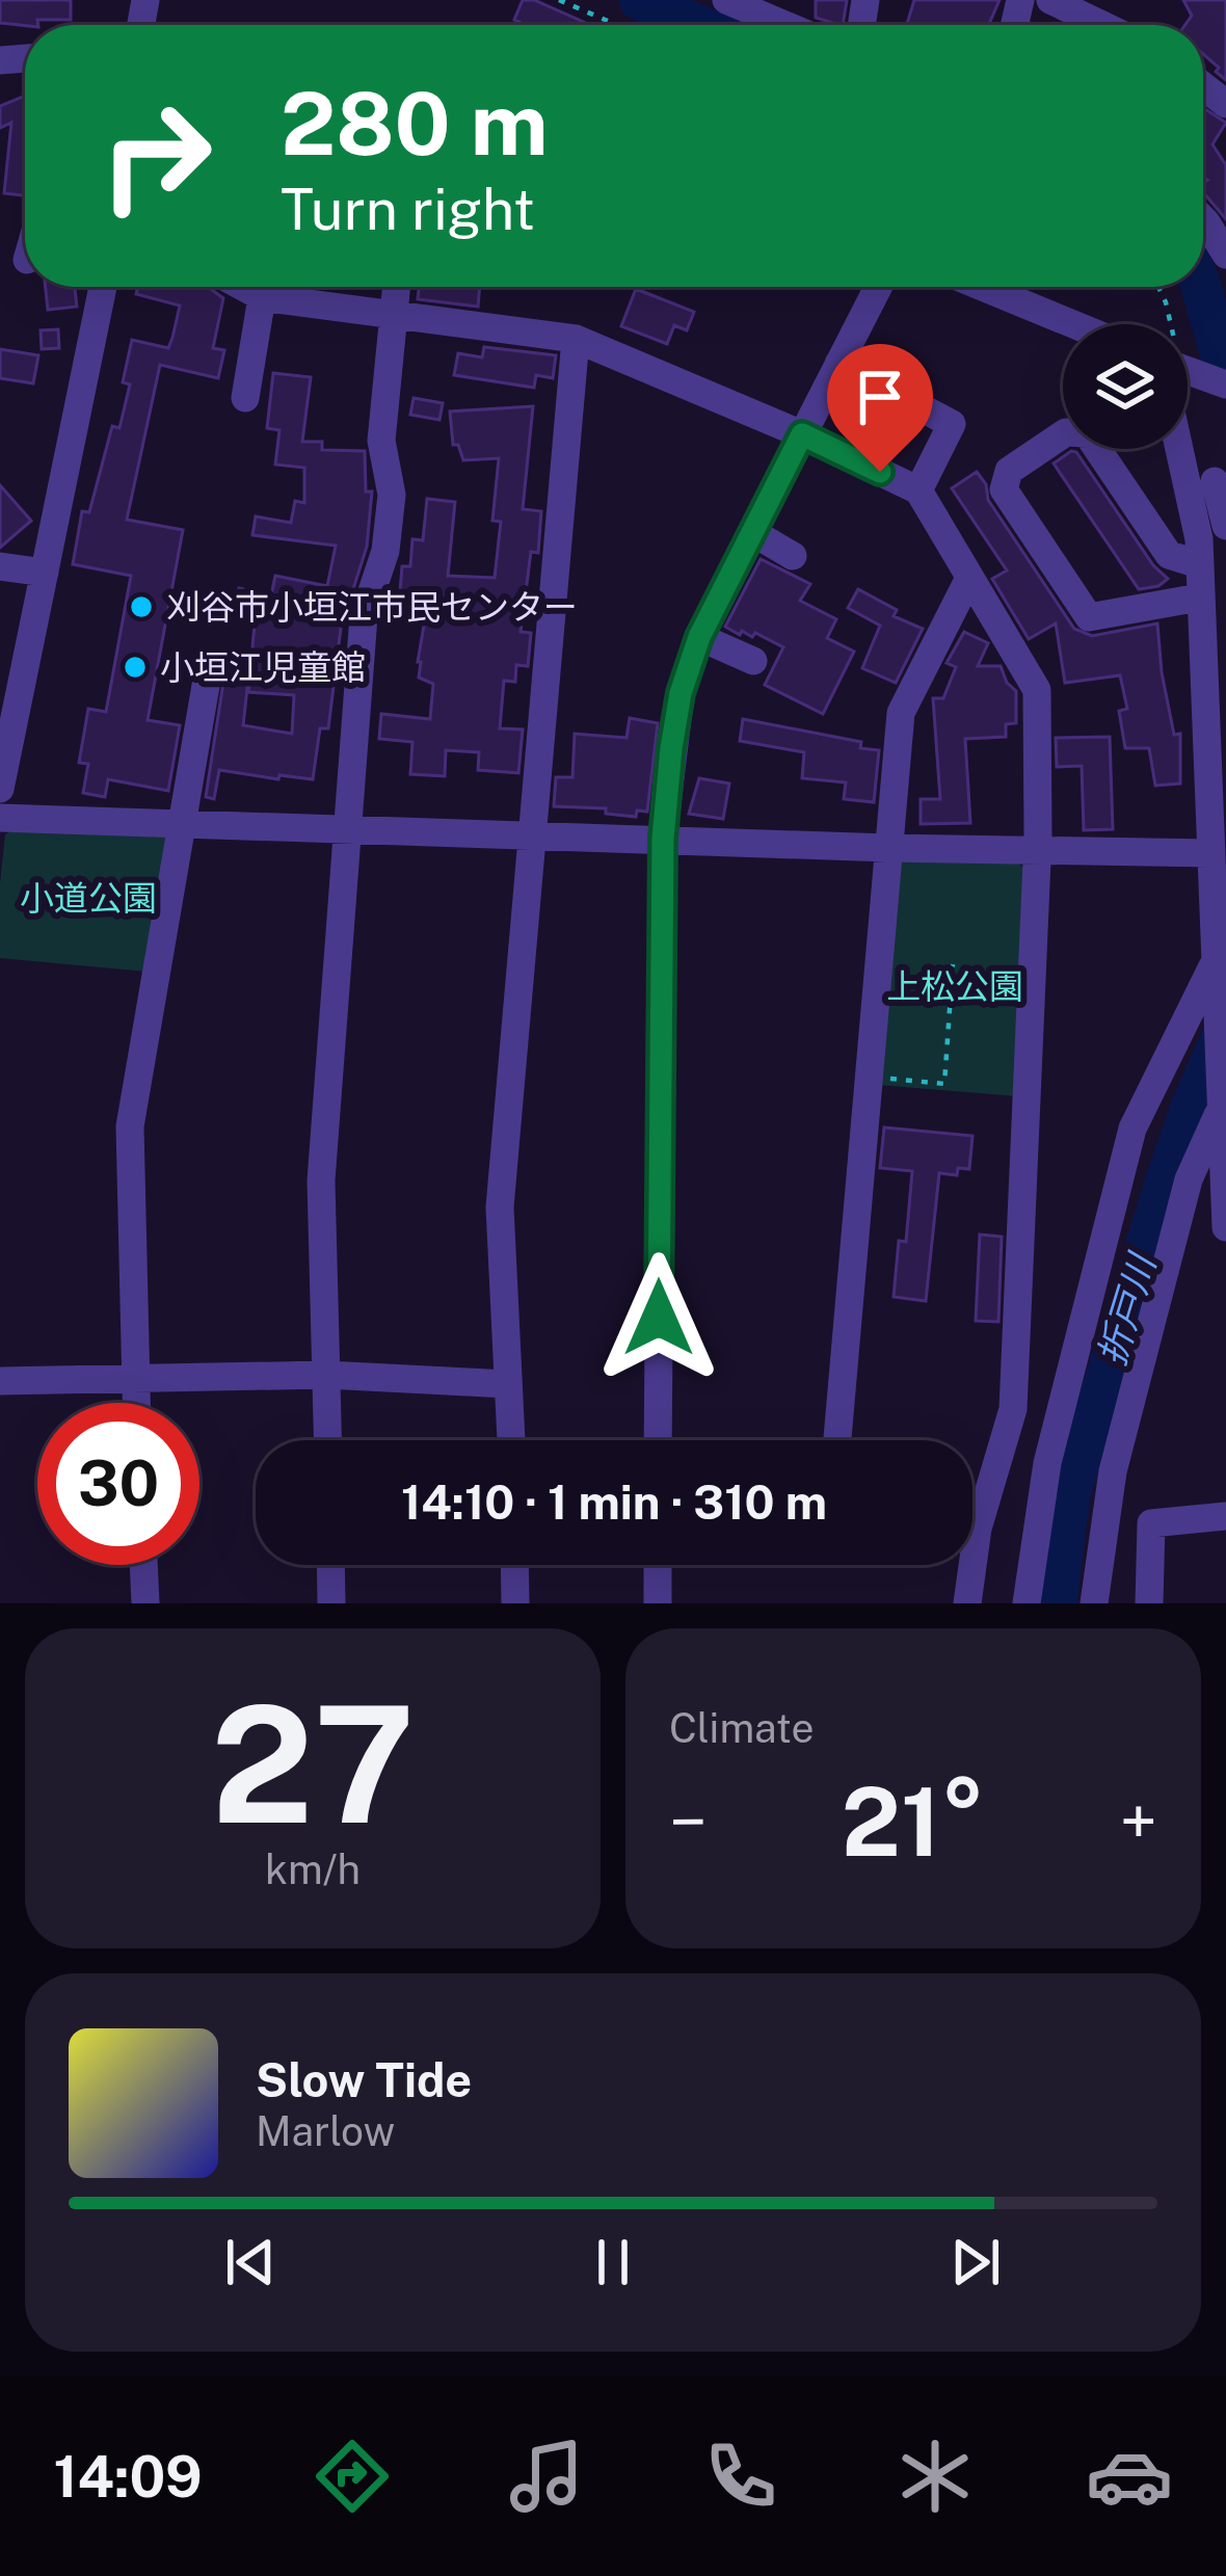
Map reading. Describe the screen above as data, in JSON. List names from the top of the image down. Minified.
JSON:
{"water":["折戸川"],"parks":["小道公園","上松公園"],"places":["刈谷市小垣江市民センター","小垣江児童館"],"page":{"turn":["280 m","Turn right"],"limit":"30","trip":"14:10 · 1 min · 310 m","tile":[["27","km/h"],"Climate"],"heat":["−","21°","+"],"song":["Slow Tide","Marlow"],"tabs":"14:09"}}
